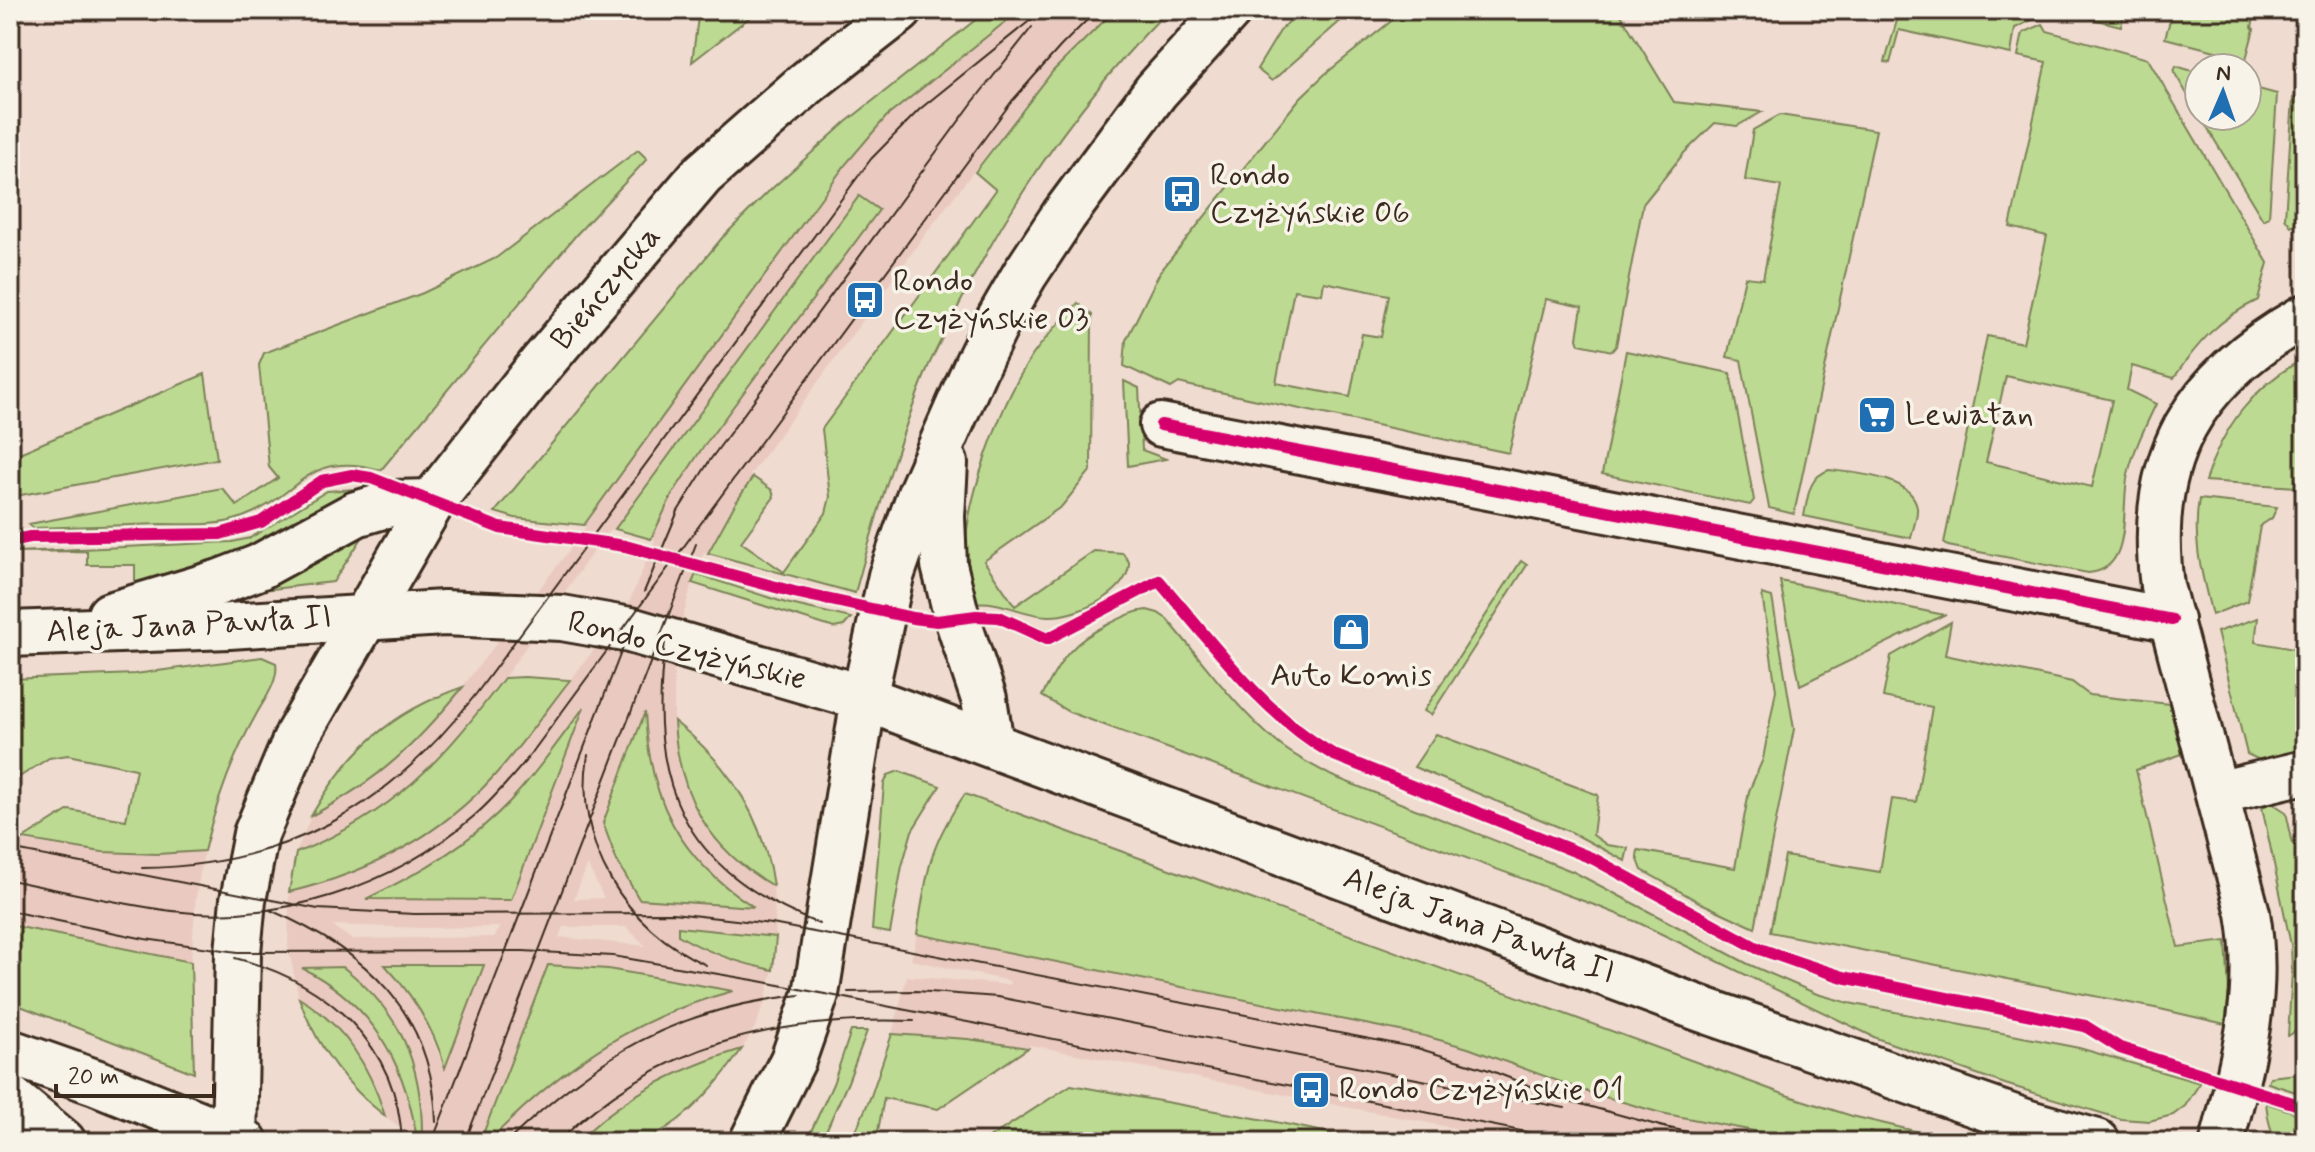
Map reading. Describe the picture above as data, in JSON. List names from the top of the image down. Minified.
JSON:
{"streets":{"main road":["Bieńczycka","Aleja Jana Pawła II","Rondo Czyżyńskie"]},"crossings":[["Bieńczycka","Aleja Jana Pawła II"],["Bieńczycka","Rondo Czyżyńskie"],["Aleja Jana Pawła II","Rondo Czyżyńskie"]],"places":{"bus stop":["Rondo Czyżyńskie 06","Rondo Czyżyńskie 03","Rondo Czyżyńskie 01"],"supermarket":["Lewiatan"],"shop":["Auto Komis"]},"scale_bar":"20 m","north":"top"}
